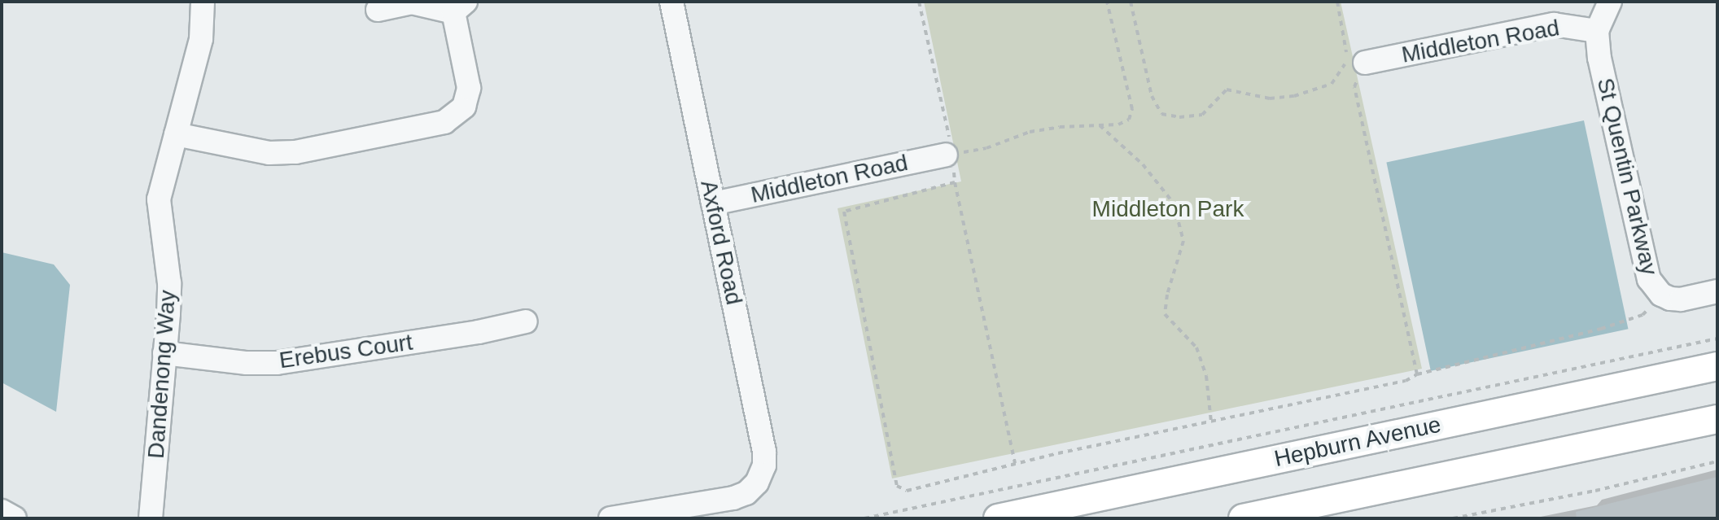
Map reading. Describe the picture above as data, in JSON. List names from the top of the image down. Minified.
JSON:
{"streets":{"main road":["Hepburn Avenue"],"street":["Middleton Road","St Quentin Parkway","Axford Road","Erebus Court","Dandenong Way"]},"crossings":[["Middleton Road","St Quentin Parkway"],["Middleton Road","Axford Road"],["Erebus Court","Dandenong Way"]],"parks":["Middleton Park"]}
